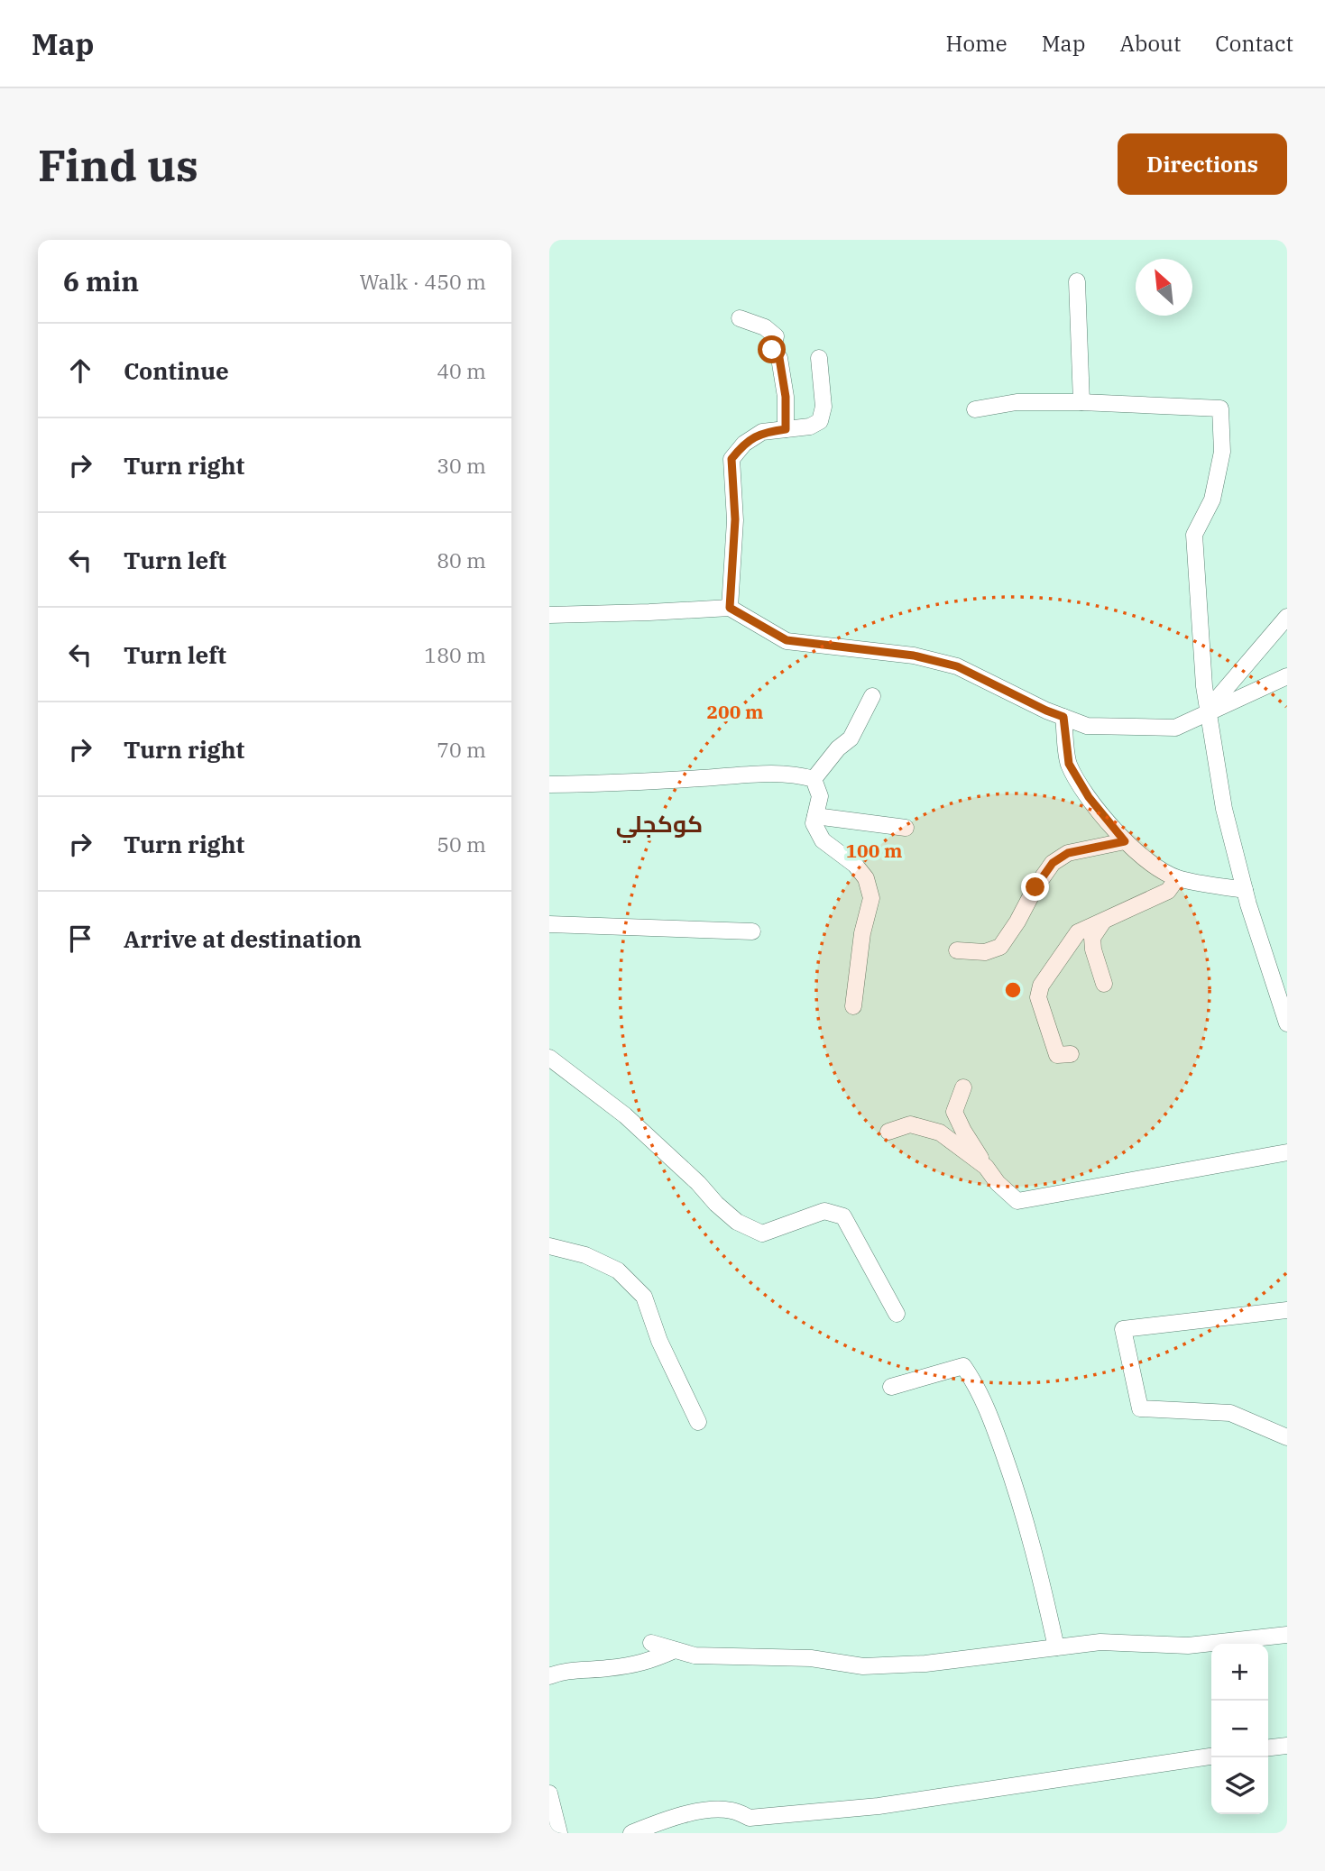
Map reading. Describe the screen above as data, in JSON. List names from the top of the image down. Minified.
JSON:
{"districts":["كوكجلي"],"north":"top left","page":{"header":"Map","nav":["Home","Map","About","Contact"],"buttons":"Directions","title":"Find us","heading":["6 min","Walk · 450 m"],"list":[["Continue","40 m"],["Turn right","30 m"],["Turn left","80 m"],["Turn left","180 m"],["Turn right","70 m"],["Turn right","50 m"],"Arrive at destination"],"map_buttons":["+","−"]},"rings":["200 m","100 m"]}
